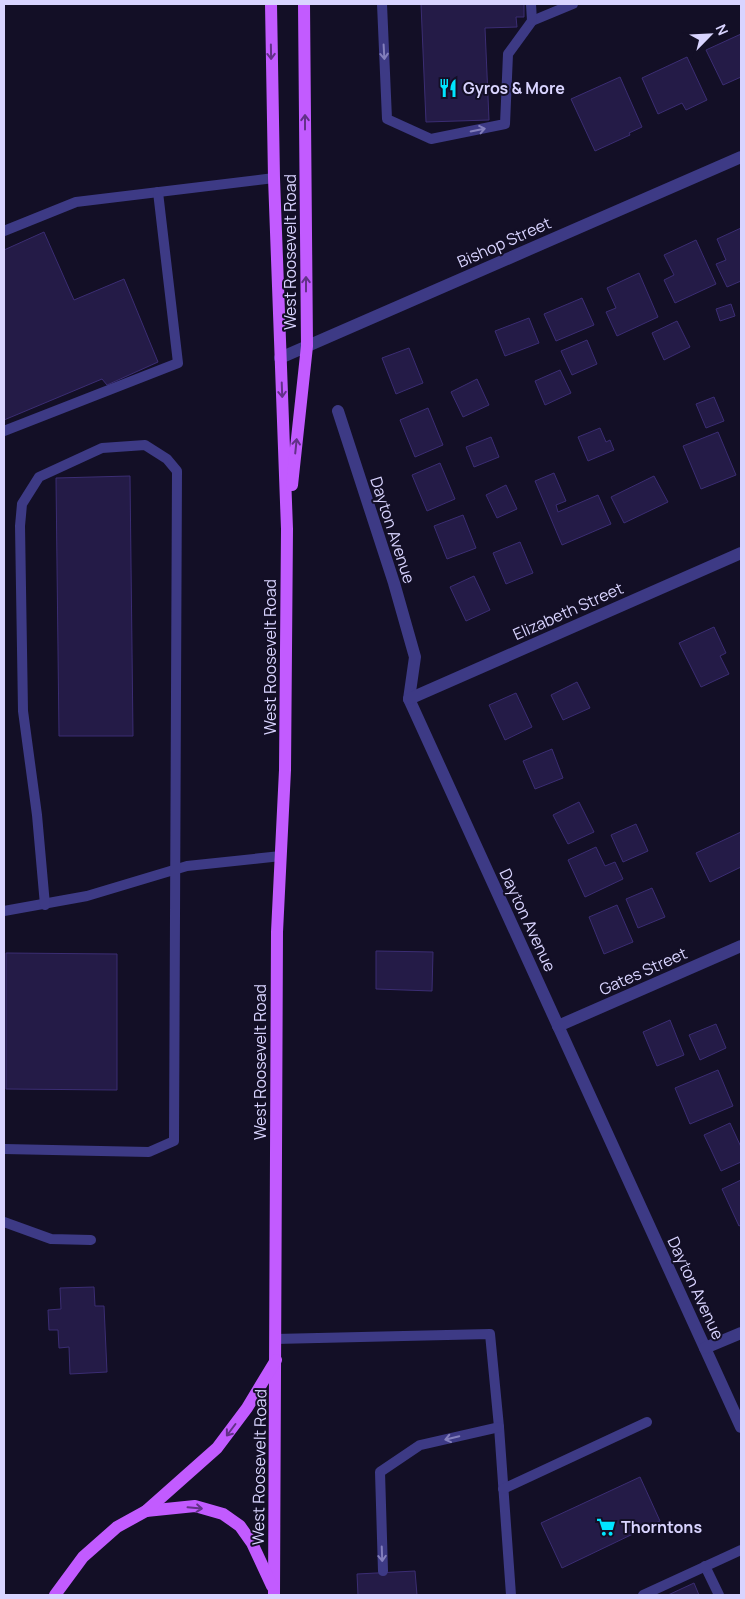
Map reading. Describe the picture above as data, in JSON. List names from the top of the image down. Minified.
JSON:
{"streets":{"main road":["West Roosevelt Road"],"street":["Bishop Street","Dayton Avenue","Elizabeth Street","Gates Street"]},"crossings":[["Bishop Street","West Roosevelt Road"],["Dayton Avenue","Elizabeth Street"],["Dayton Avenue","Gates Street"]],"places":{"restaurant":["Gyros & More"],"supermarket":["Thorntons"]},"north":"top right"}
